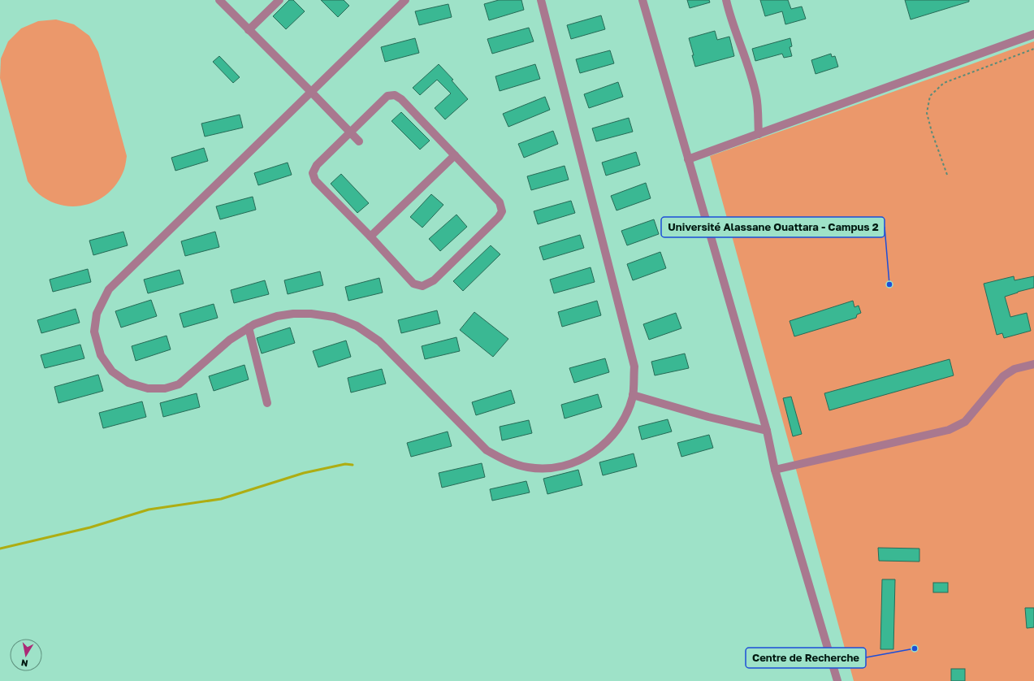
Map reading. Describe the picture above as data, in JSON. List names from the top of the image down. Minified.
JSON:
{"places":["Université Alassane Ouattara - Campus 2","Centre de Recherche"],"north":"bottom"}
